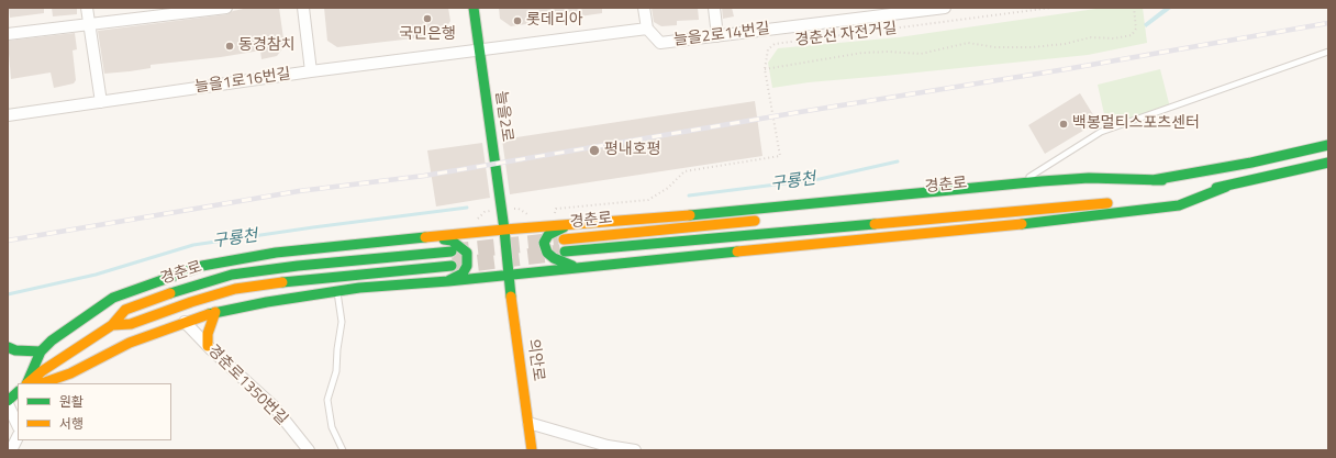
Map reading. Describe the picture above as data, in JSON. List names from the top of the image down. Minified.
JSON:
{"streets":{"street":["늘을2로14번길","늘을1로16번길","늘을2로","경춘로","의안로","경춘로1350번길"],"path":["경춘선 자전거길"]},"crossings":[["늘을1로16번길","늘을2로"],["늘을2로","의안로"]],"water":["구룡천"],"places":["국민은행","롯데리아","동경참치","백봉멀티스포츠센터","평내호평"],"legend":["원활","서행"]}
